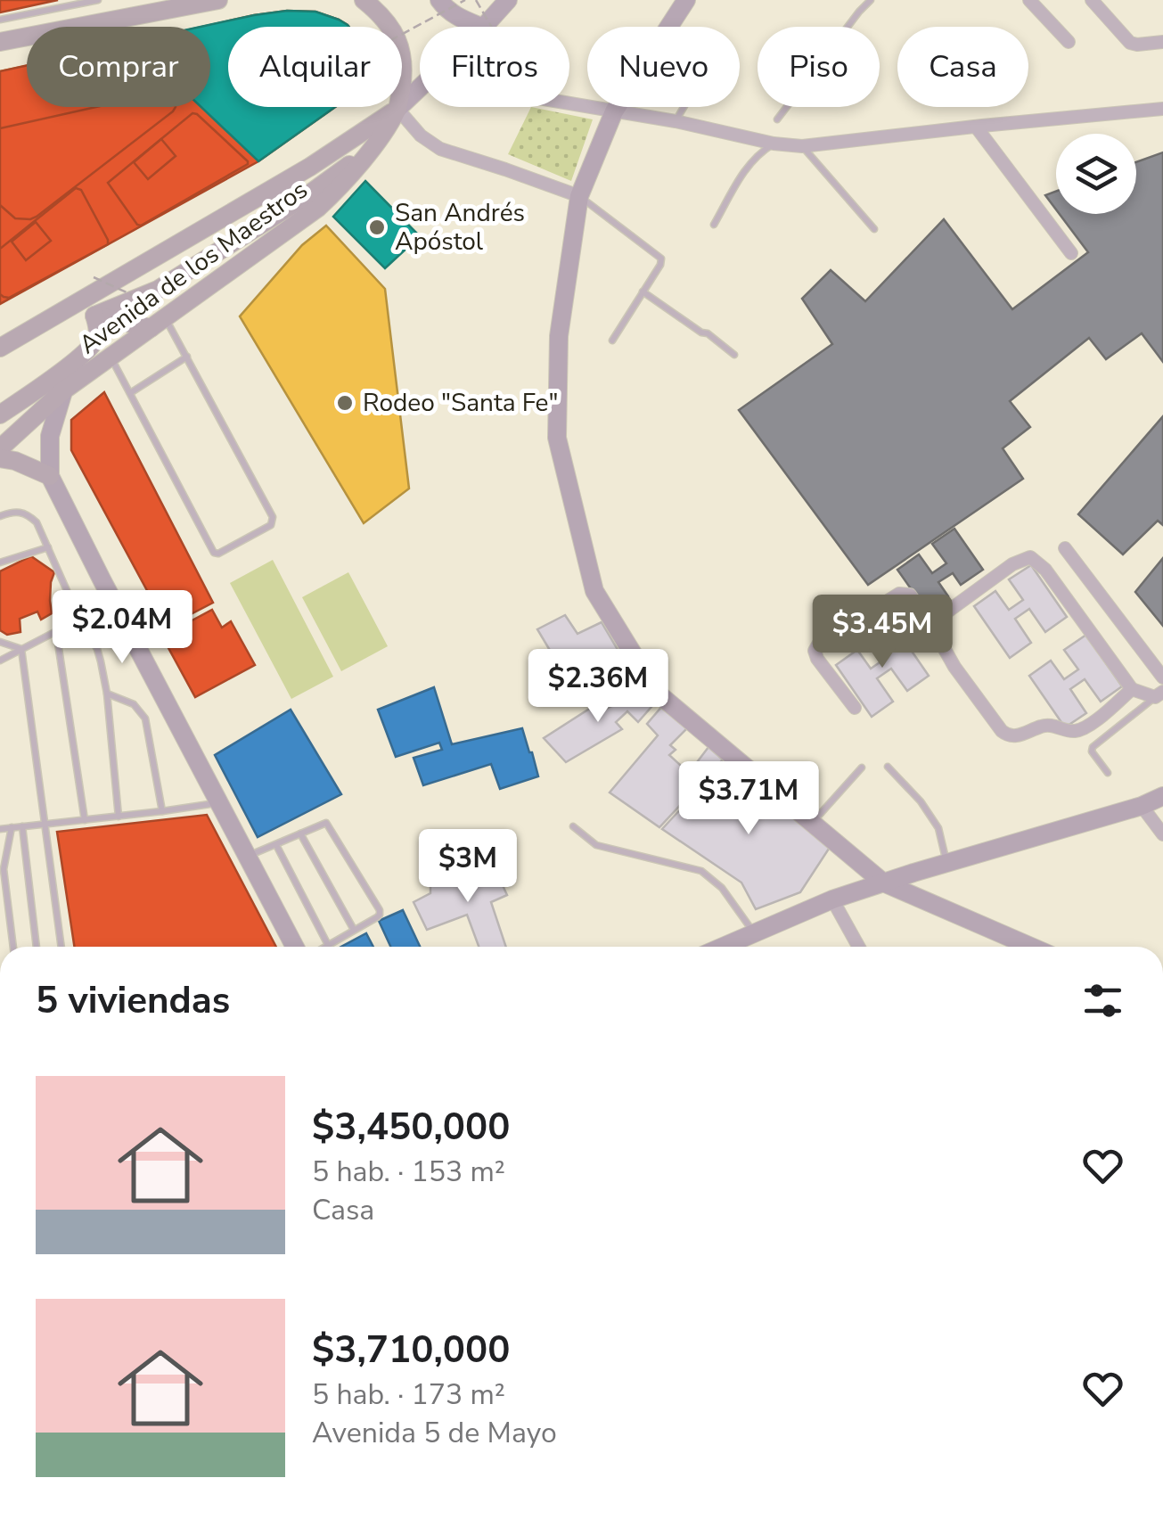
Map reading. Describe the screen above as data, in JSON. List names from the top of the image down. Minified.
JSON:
{"streets":{"main road":["Avenida de los Maestros"]},"places":["San Andrés Apóstol","Rodeo \"Santa Fe\""],"page":{"chip":["Comprar","Alquilar","Filtros","Nuevo","Piso","Casa"],"price":["$2.04M","$3.45M","$2.36M","$3.71M","$3M"],"heading":"5 viviendas","list":[{"name":"$3,450,000","note":"5 hab. · 153 m² · Casa"},{"name":"$3,710,000","note":"5 hab. · 173 m² · Avenida 5 de Mayo"}]}}
